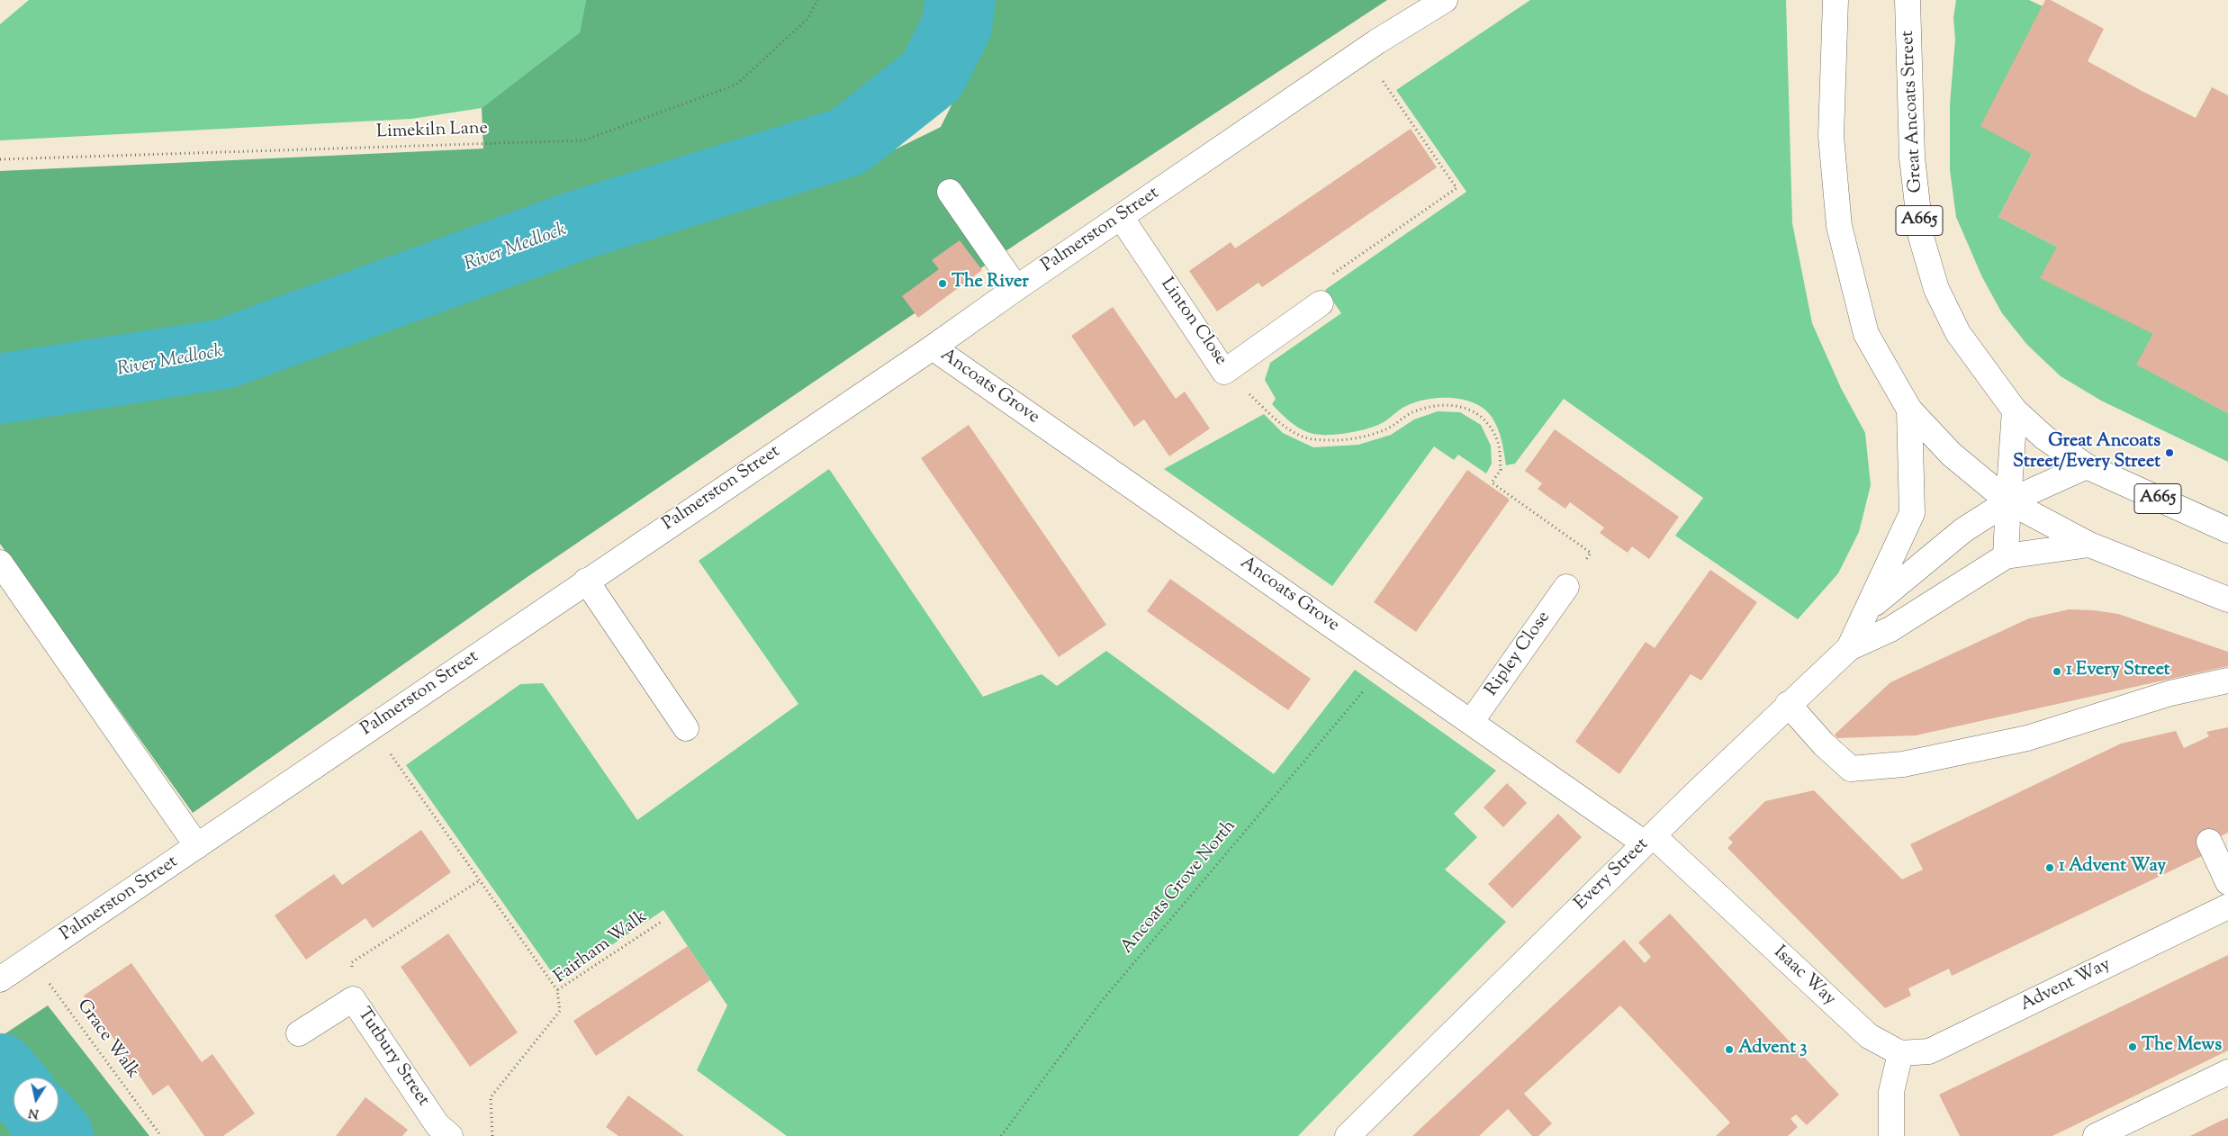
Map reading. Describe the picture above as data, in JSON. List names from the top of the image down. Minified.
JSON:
{"streets":{"main road":["Great Ancoats Street","A665","Palmerston Street","Linton Close","Ancoats Grove","Ripley Close","Every Street","Isaac Way","Advent Way","Tutbury Street"],"path":["Limekiln Lane","Ancoats Grove North","Fairham Walk","Grace Walk"]},"crossings":[["Palmerston Street","Linton Close"],["Palmerston Street","Ancoats Grove"],["Palmerston Street","Grace Walk"],["Ancoats Grove","Ripley Close"],["Ancoats Grove","Every Street"],["Ancoats Grove","Ancoats Grove North"],["Ancoats Grove","Isaac Way"],["Every Street","Isaac Way"],["Isaac Way","Advent Way"]],"water":["River Medlock"],"places":["The River","Great Ancoats Street/Every Street","1 Every Street","1 Advent Way","The Mews","Advent 3"],"north":"bottom"}
